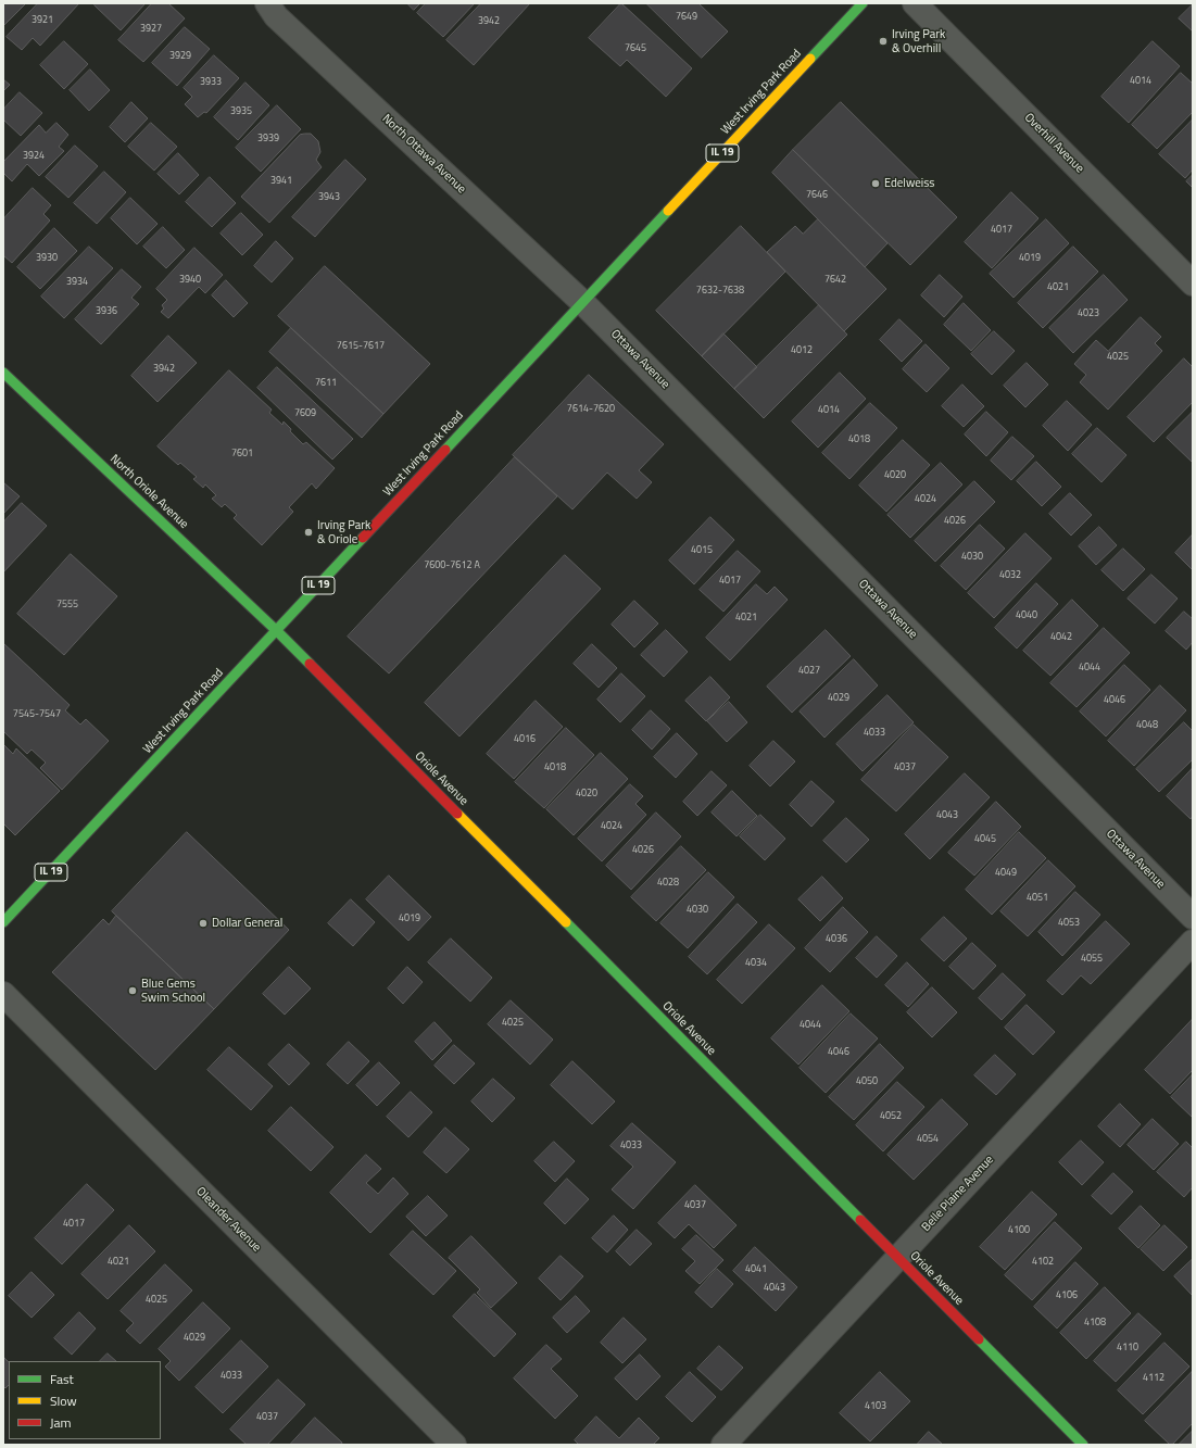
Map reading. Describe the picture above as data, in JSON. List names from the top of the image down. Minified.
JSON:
{"streets":{"street":["West Irving Park Road","Overhill Avenue","IL 19","North Ottawa Avenue","Ottawa Avenue","North Oriole Avenue","Oriole Avenue","Belle Plaine Avenue","Oleander Avenue"]},"crossings":[["West Irving Park Road","North Ottawa Avenue"],["West Irving Park Road","Ottawa Avenue"],["West Irving Park Road","North Oriole Avenue"],["West Irving Park Road","Oriole Avenue"],["North Ottawa Avenue","Ottawa Avenue"],["North Oriole Avenue","Oriole Avenue"],["Oriole Avenue","Belle Plaine Avenue"]],"places":["Irving Park & Overhill","Edelweiss","Irving Park & Oriole","Dollar General","Blue Gems Swim School"],"house_numbers":["7649","3921","3942","3927","7645","3929","4014","3933","3935","3939","3924","3941","7646","3943","4017","3930","4019","3940","7642","3934","4021","7632-7638","3936","4023","7615-7617","4012","4025","3942","7611","7614-7620","4014","7609","4018","7601","4020","4024","4026","4015","4030","7600-7612 A","4032","4017","7555","4040","4021","4042","4044","4027","4029","4046","7545-7547","4048","4033","4016","4018","4037","4020","4043","4024","4045","4026","4049","4028","4051","4030","4019","4053","4036","4055","4034","4025","4044","4046","4050","4052","4054","4033","4037","4017","4100","4021","4102","4041","4043","4106","4025","4108","4029","4110","4033","4112","4103","4037"],"legend":["Fast","Slow","Jam"]}
